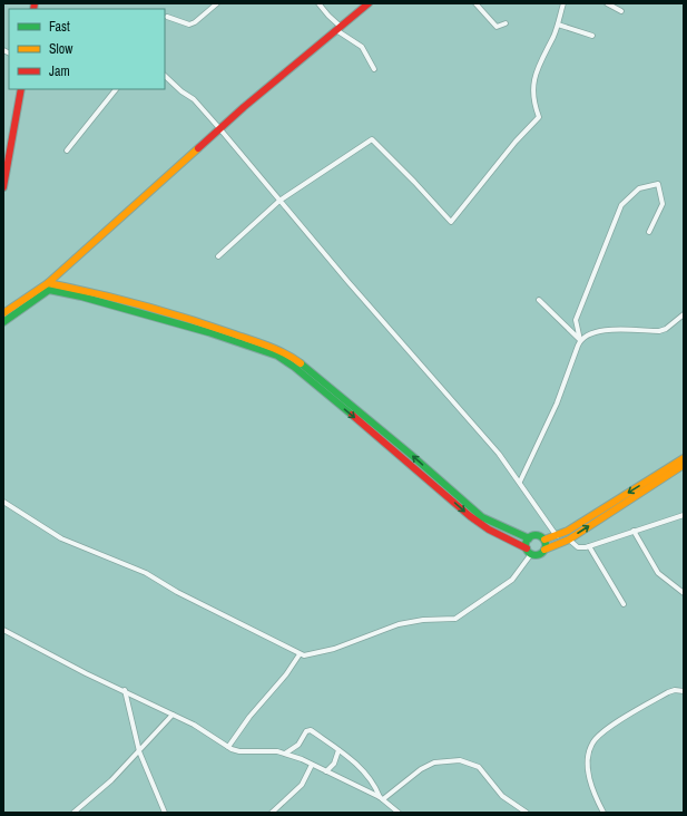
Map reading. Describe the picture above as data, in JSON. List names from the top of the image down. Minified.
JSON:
{"legend":["Fast","Slow","Jam"]}
